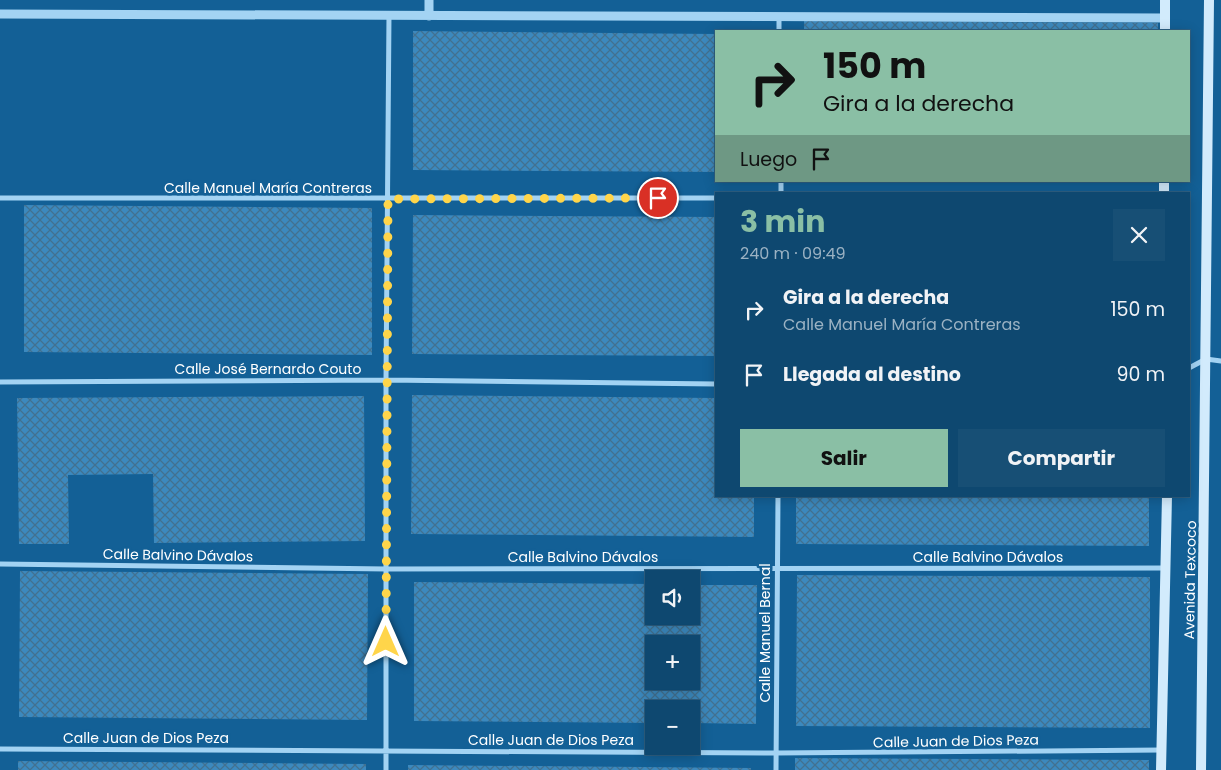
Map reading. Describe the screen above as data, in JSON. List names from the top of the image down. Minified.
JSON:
{"streets":{"main road":["Avenida Texcoco"],"street":["Calle Manuel María Contreras","Calle José Bernardo Couto","Calle Balvino Dávalos","Calle Manuel Bernal","Calle Juan de Dios Peza"]},"crossings":[["Calle Balvino Dávalos","Avenida Texcoco"],["Calle Balvino Dávalos","Calle Manuel Bernal"],["Avenida Texcoco","Calle Juan de Dios Peza"],["Calle Manuel Bernal","Calle Juan de Dios Peza"]],"page":{"turn":["150 m","Gira a la derecha"],"then":"Luego","heading":["3 min","240 m · 09:49"],"list":[{"name":"Gira a la derecha","note":"Calle Manuel María Contreras","value":"150 m"},{"name":"Llegada al destino","value":"90 m"}],"buttons":["Salir","Compartir"],"map_buttons":["+","−"]}}
